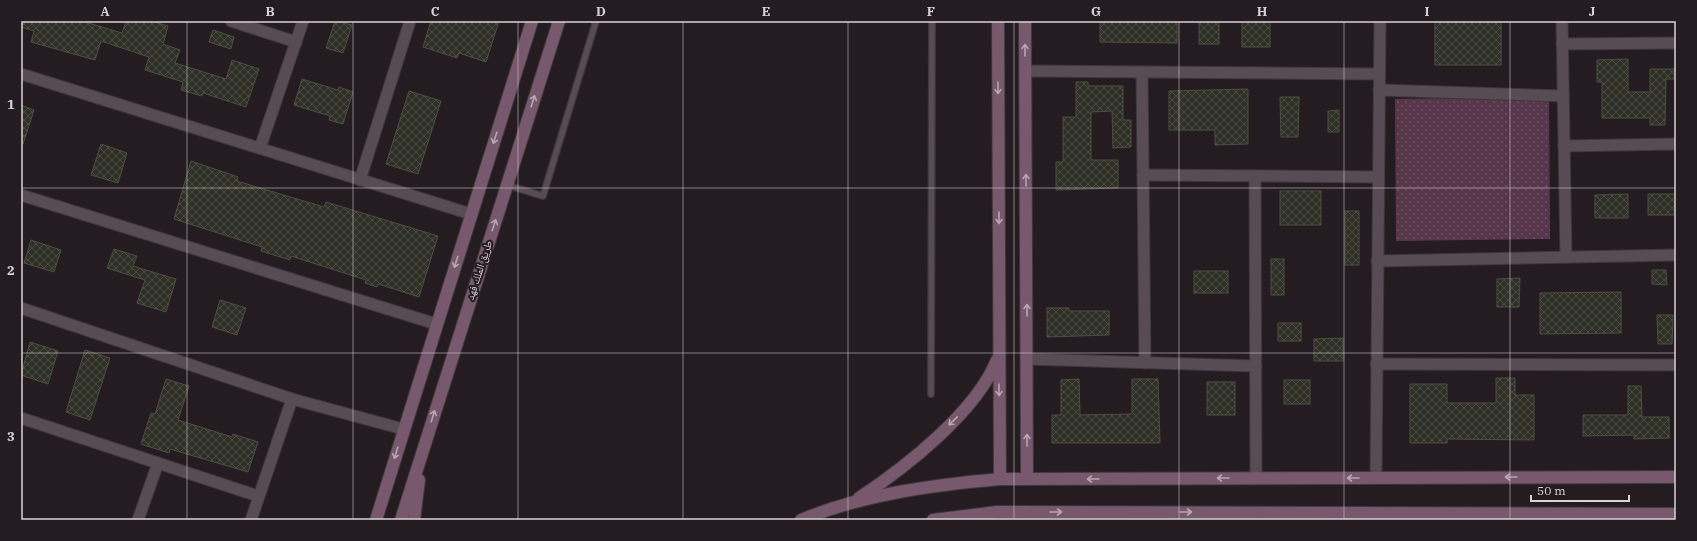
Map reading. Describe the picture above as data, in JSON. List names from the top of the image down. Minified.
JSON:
{"streets":{"street":["طريق الملك فهد"]},"scale_bar":"50 m","grid":{"columns":["A","B","C","D","E","F","G","H","I","J"],"rows":["1","2","3"]}}
